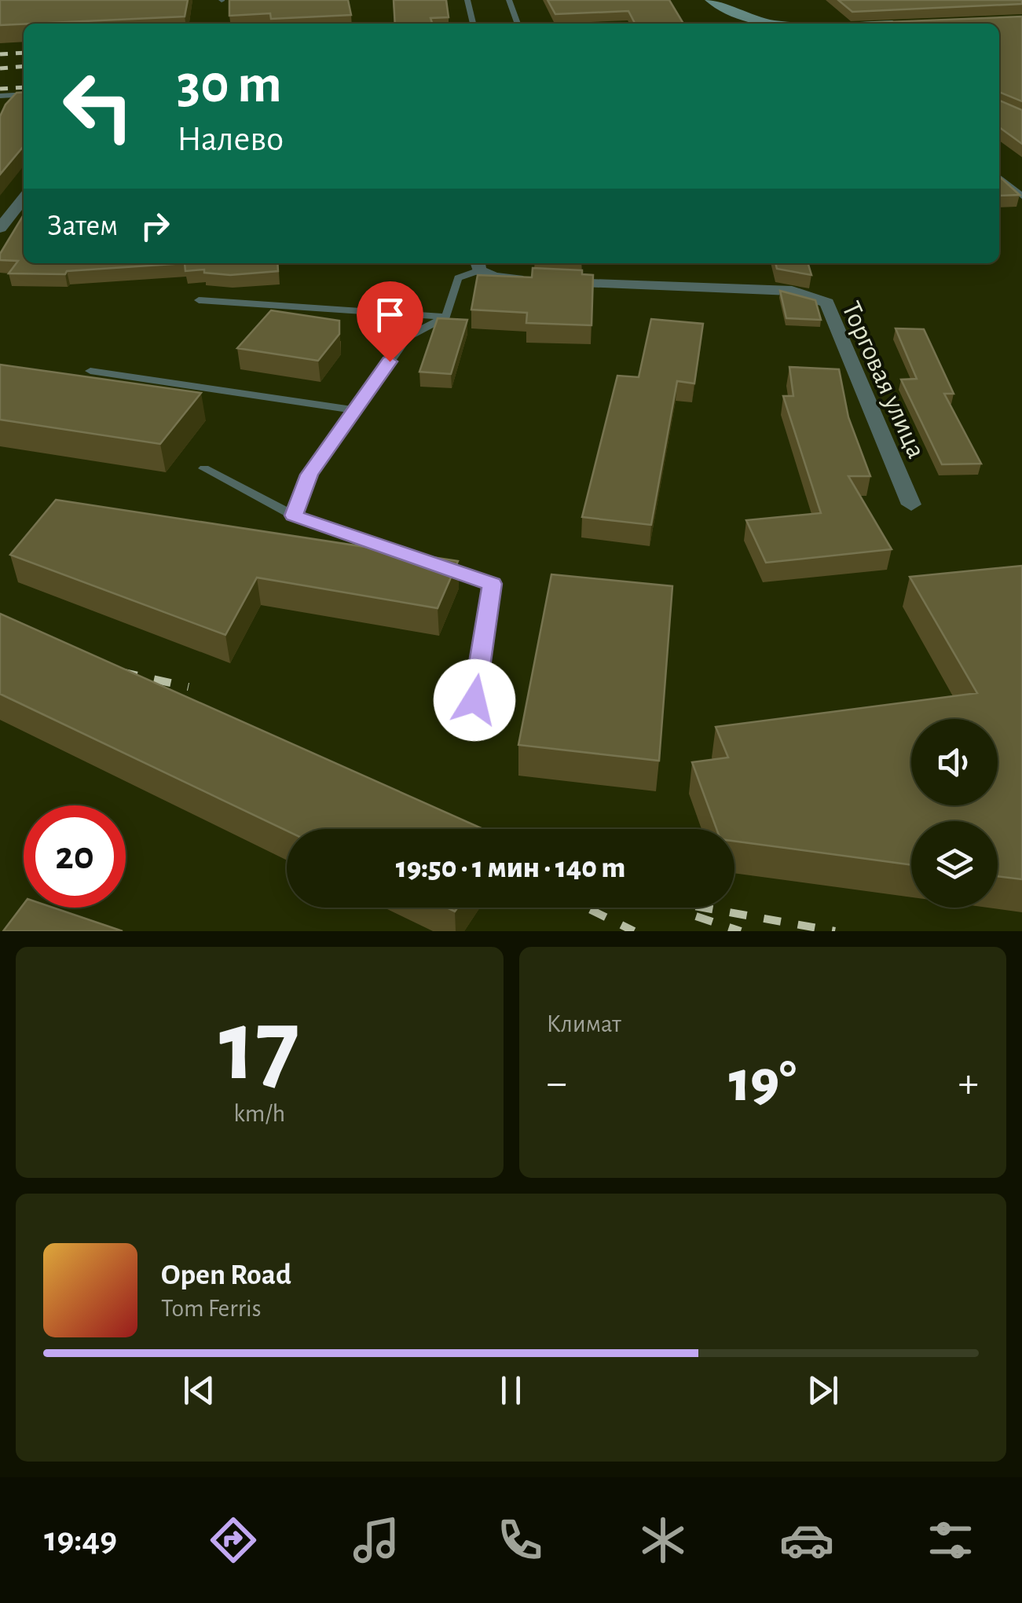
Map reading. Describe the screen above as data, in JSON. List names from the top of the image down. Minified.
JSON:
{"streets":{"street":["Торговая улица"]},"page":{"turn":["30 m","Налево"],"then":"Затем","limit":"20","trip":"19:50 · 1 мин · 140 m","tile":[["17","km/h"],"Климат"],"heat":["−","19°","+"],"song":["Open Road","Tom Ferris"],"tabs":"19:49"}}
